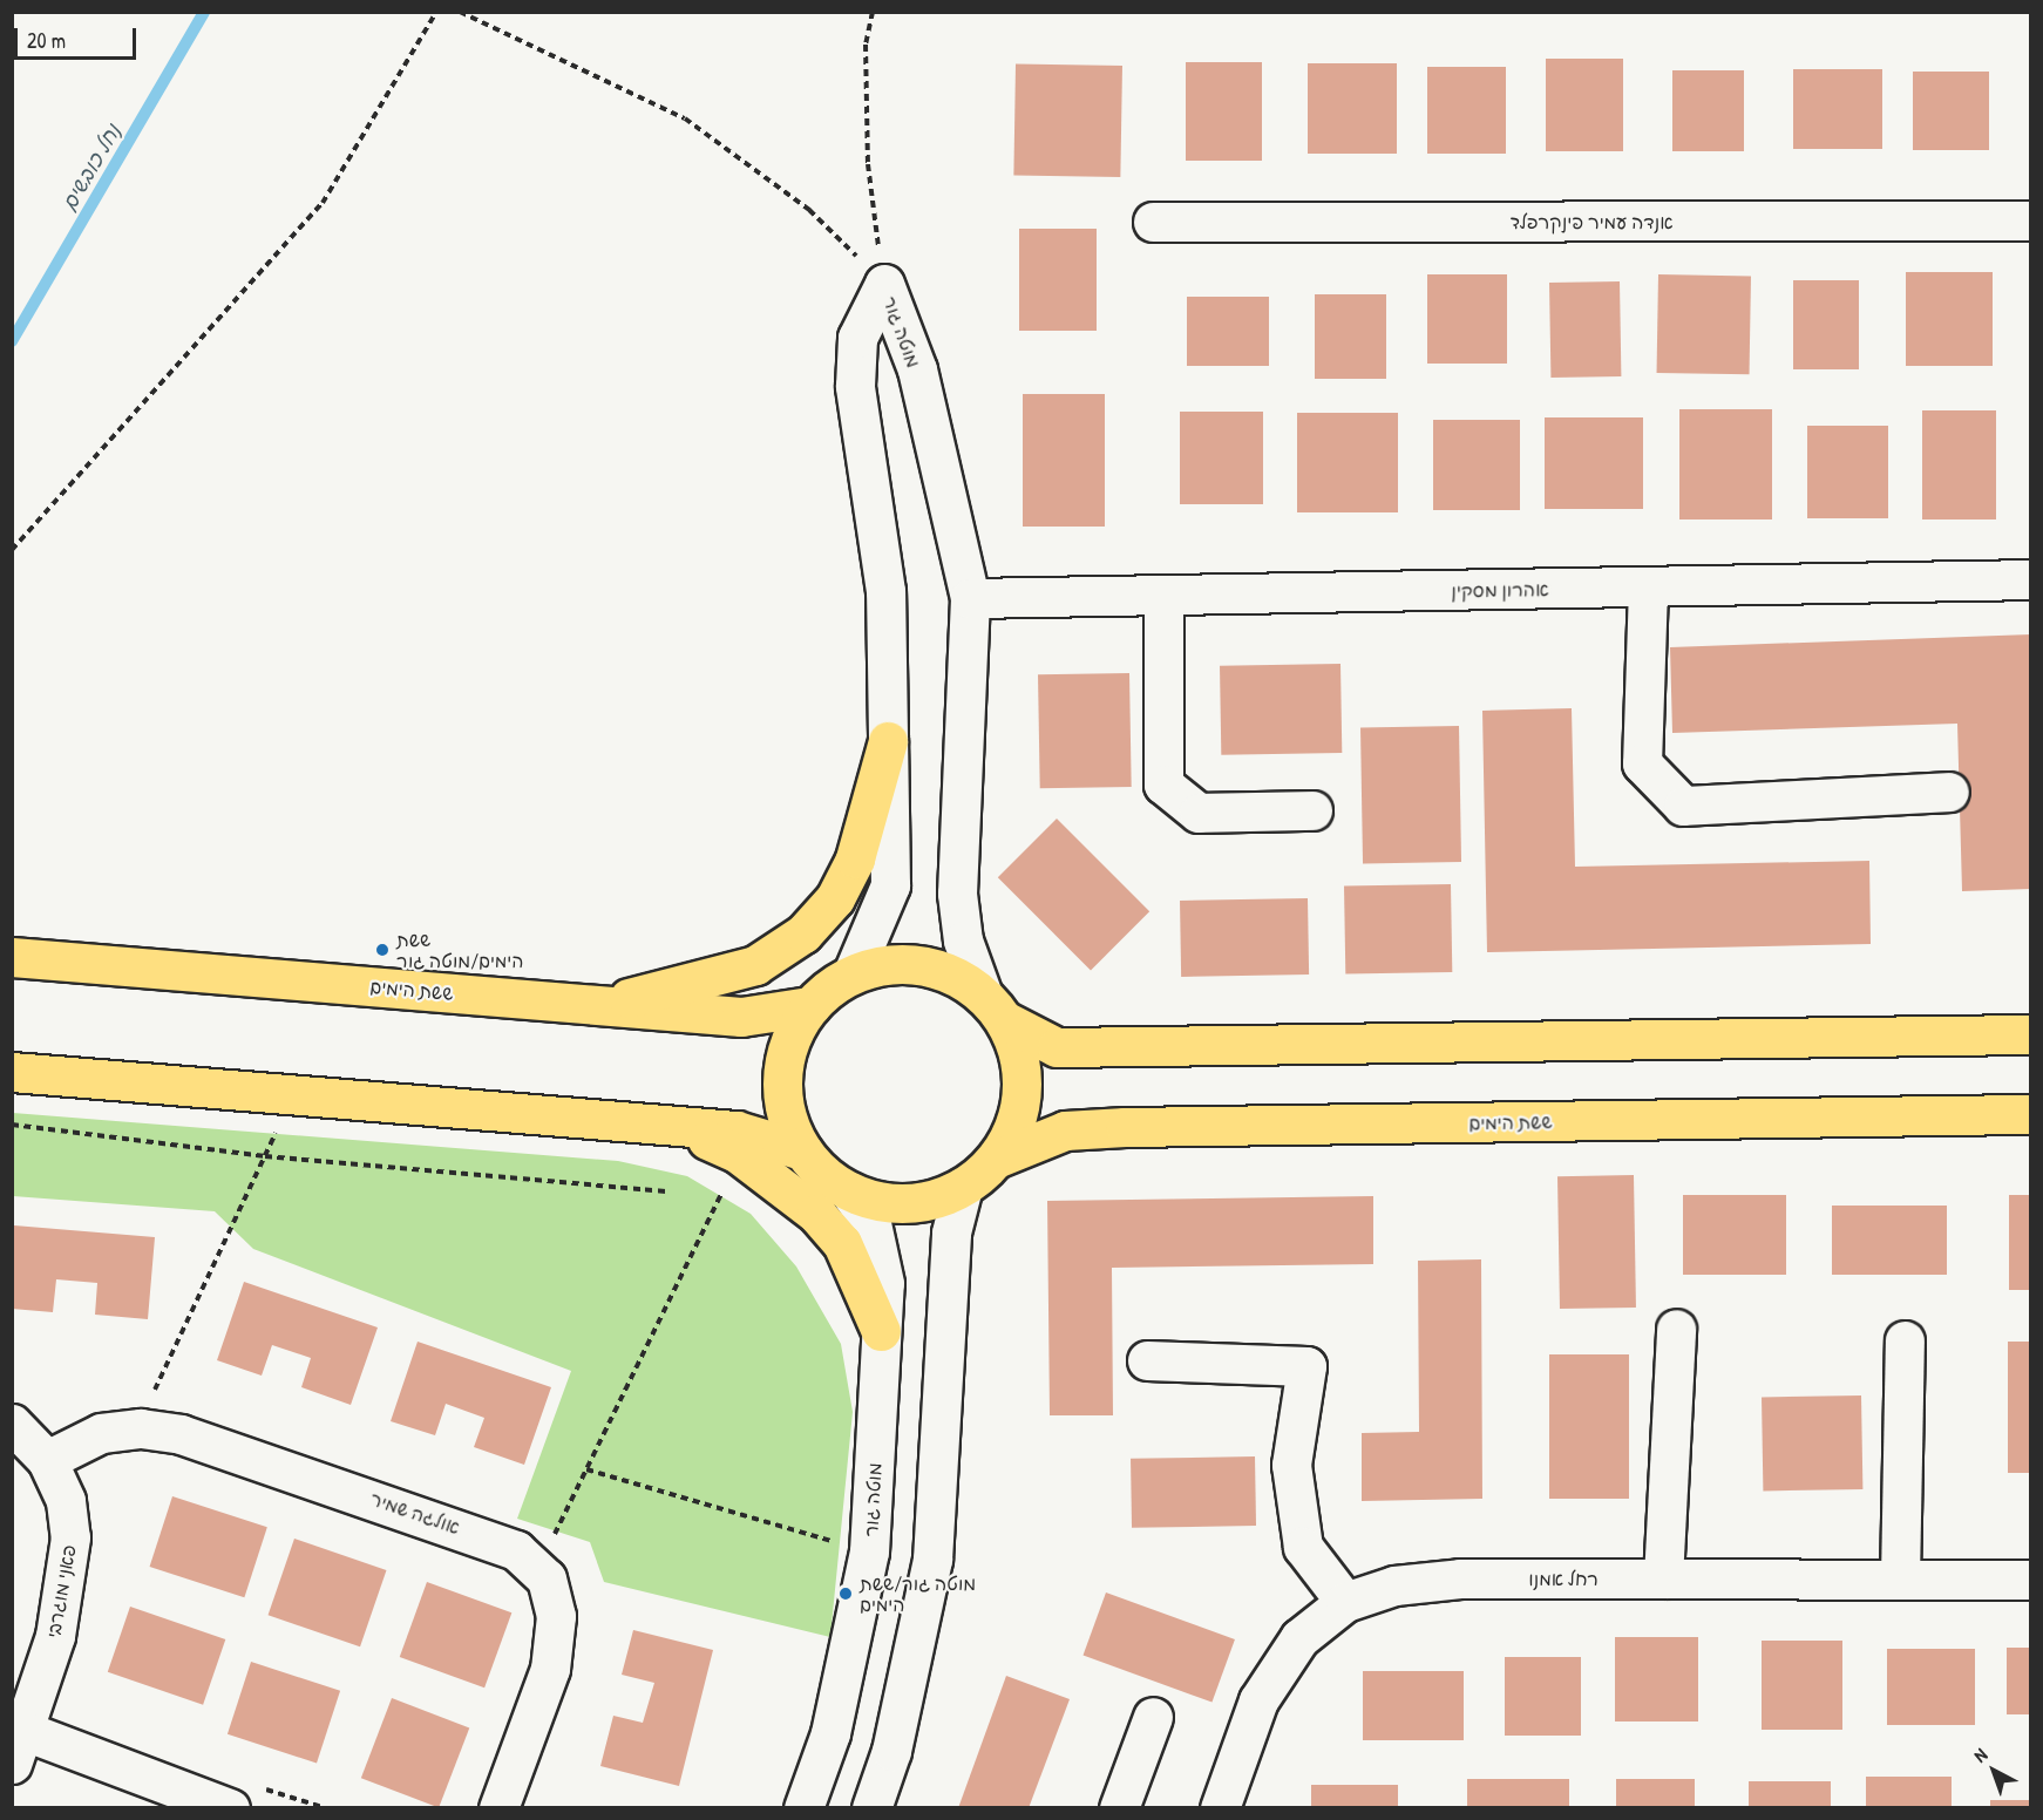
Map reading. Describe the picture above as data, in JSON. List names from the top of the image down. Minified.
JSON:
{"streets":{"main road":["ששת הימים"],"street":["אנדה עמיר פינקרפלד","מוטה גור","אהרון מסקין","אולגה שמיר","רחל אמנו","פאני מוגרבי"]},"crossings":[["מוטה גור","אהרון מסקין"],["מוטה גור","ששת הימים"],["אולגה שמיר","פאני מוגרבי"]],"water":["נחל כובשים"],"places":["ששת הימים/מוטה גור","מוטה גור/ששת הימים"],"scale_bar":"20 m","north":"top left"}
